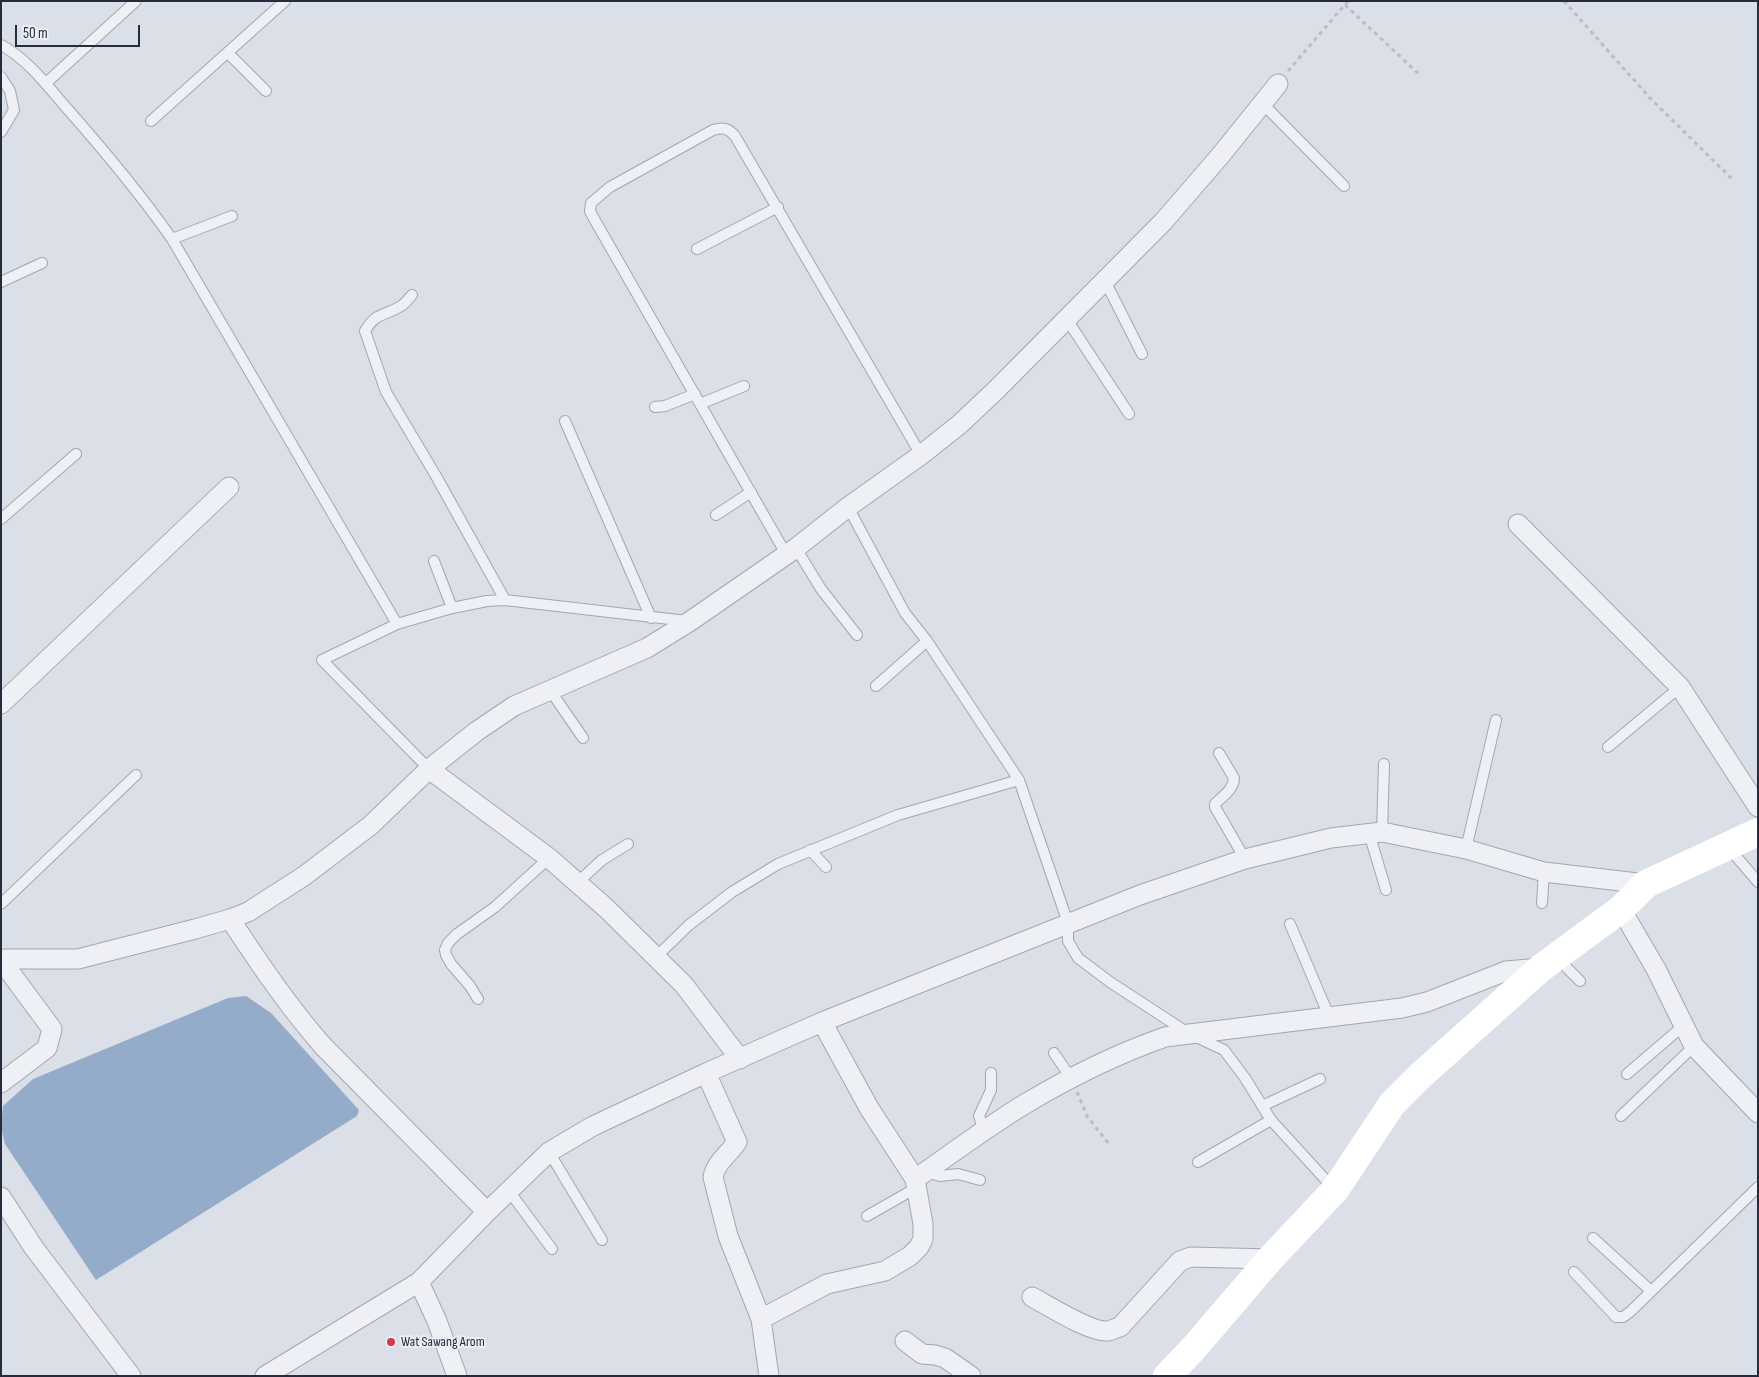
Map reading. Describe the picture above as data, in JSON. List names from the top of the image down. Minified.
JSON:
{"places":["Wat Sawang Arom"],"scale_bar":"50 m"}
